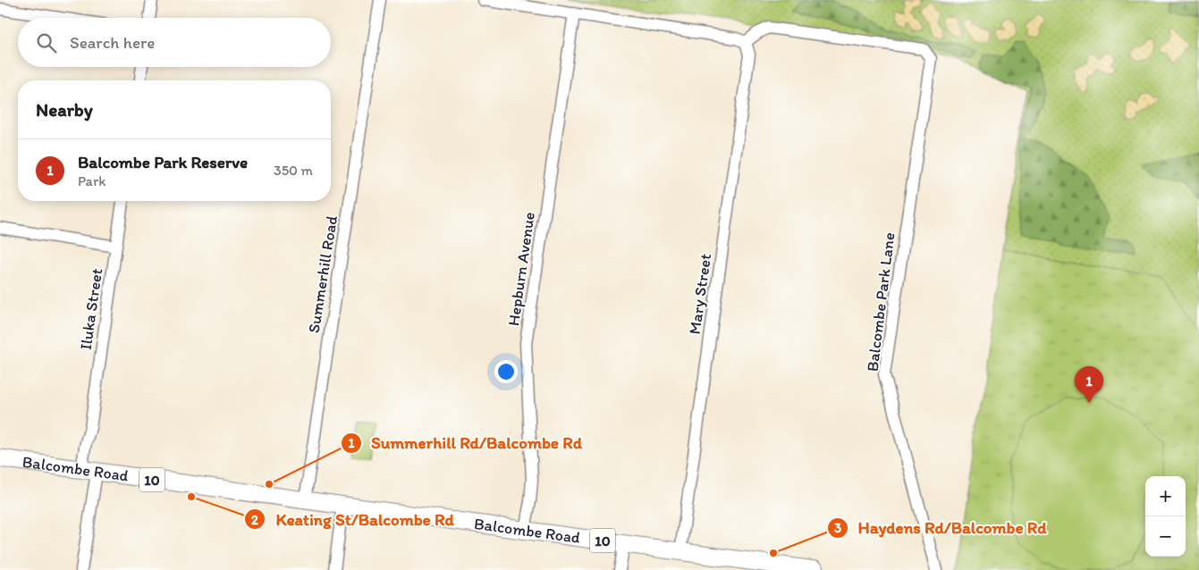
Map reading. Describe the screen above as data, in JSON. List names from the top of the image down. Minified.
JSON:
{"streets":{"main road":["Balcombe Road","10"],"street":["Hepburn Avenue","Summerhill Road","Mary Street","Balcombe Park Lane","Iluka Street"]},"crossings":[["Hepburn Avenue","Balcombe Road"],["Summerhill Road","Balcombe Road"],["Mary Street","Balcombe Park Lane"],["Mary Street","Balcombe Road"],["Iluka Street","Balcombe Road"]],"places":["Summerhill Rd/Balcombe Rd","Keating St/Balcombe Rd","Haydens Rd/Balcombe Rd"],"page":{"search":"Search here","heading":"Nearby","list":[{"mark":"1","name":"Balcombe Park Reserve","note":"Park","value":"350 m"}],"pins":"1","map_buttons":["+","−"]}}
